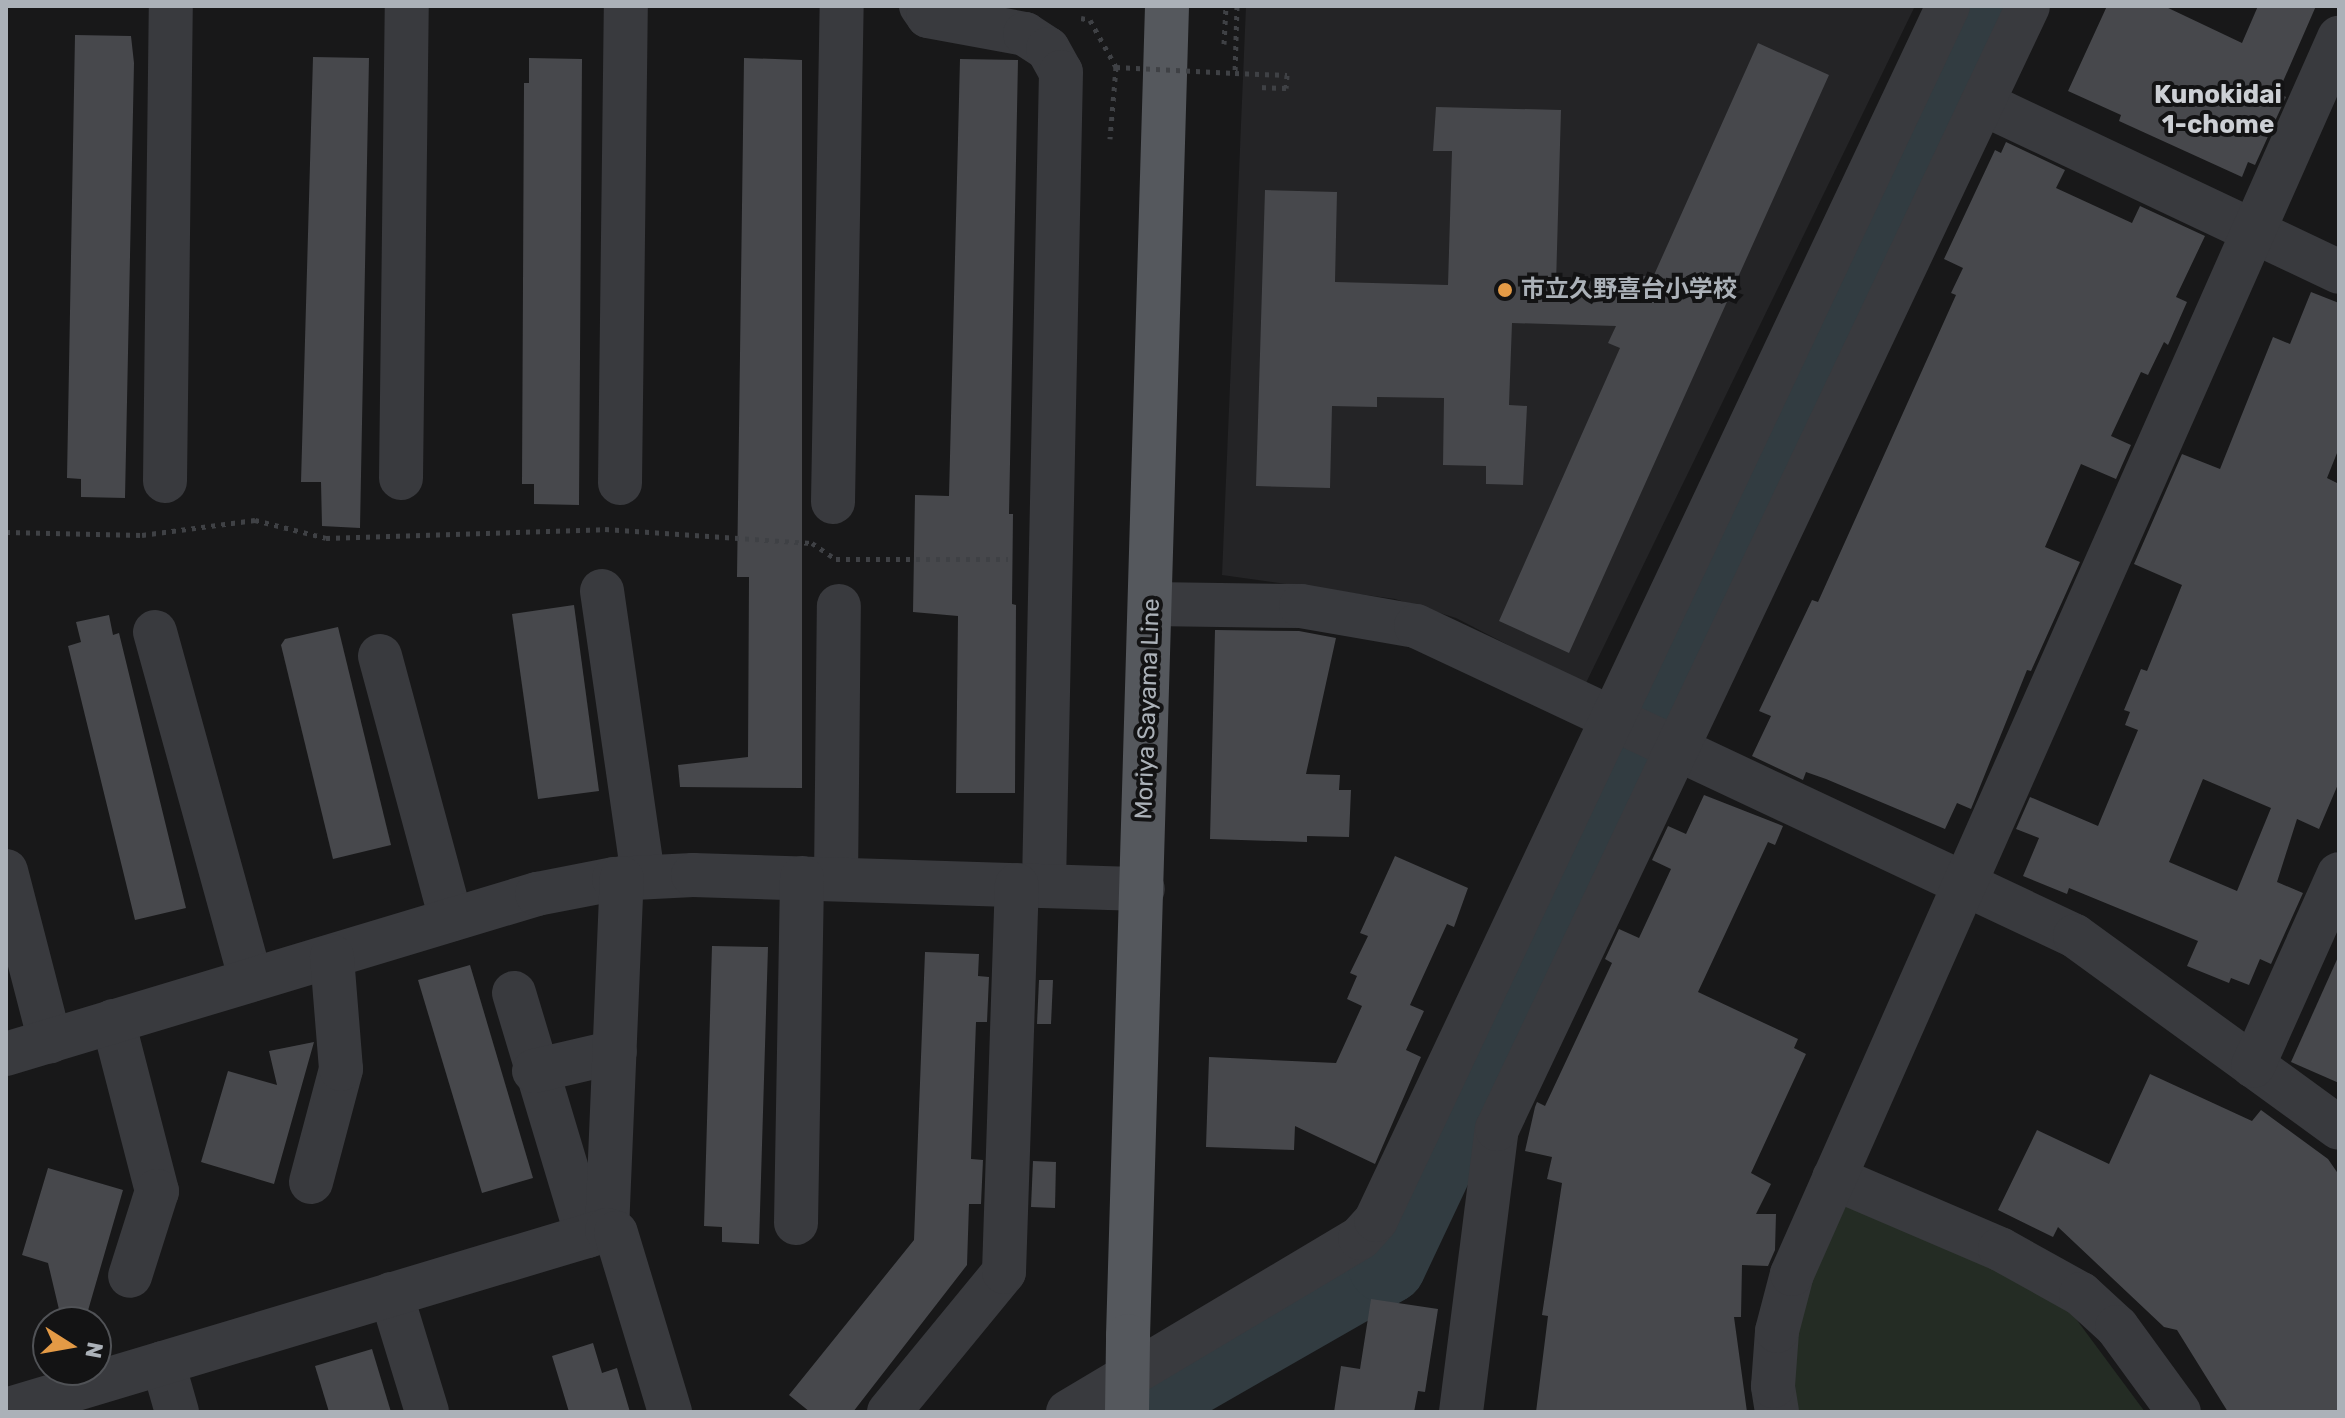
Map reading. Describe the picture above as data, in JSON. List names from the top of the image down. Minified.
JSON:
{"streets":{"main road":["Moriya Sayama Line"]},"districts":["Kunokidai 1-chome"],"places":["市立久野喜台小学校"],"north":"right"}
